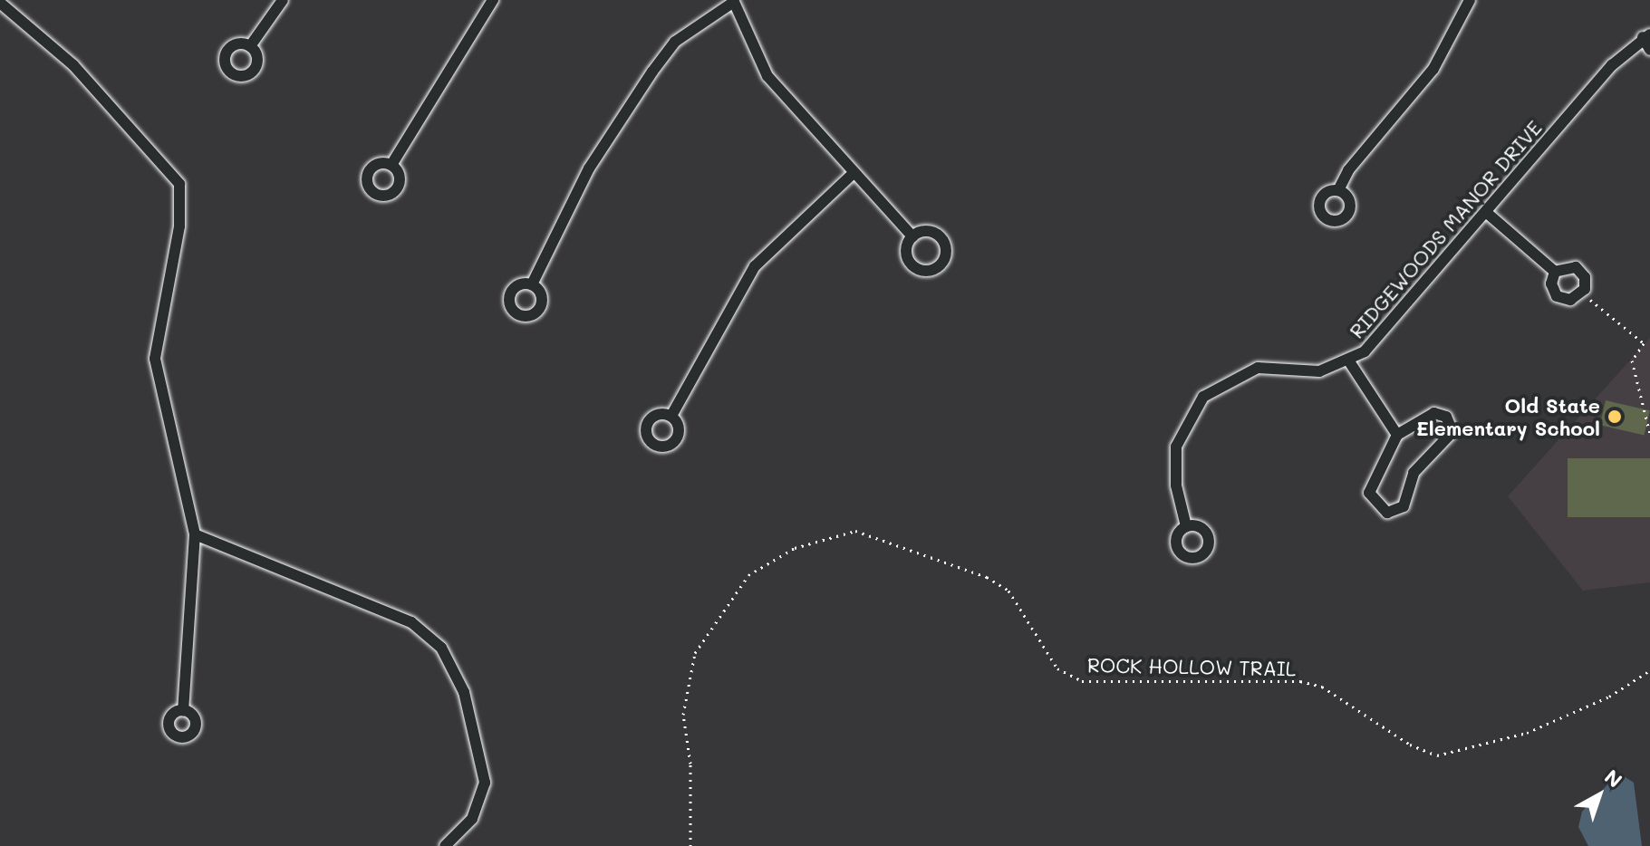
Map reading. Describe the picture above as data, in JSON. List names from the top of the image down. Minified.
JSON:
{"streets":{"street":["RIDGEWOODS MANOR DRIVE"],"path":["ROCK HOLLOW TRAIL"]},"places":["Old State Elementary School"],"north":"top right"}
